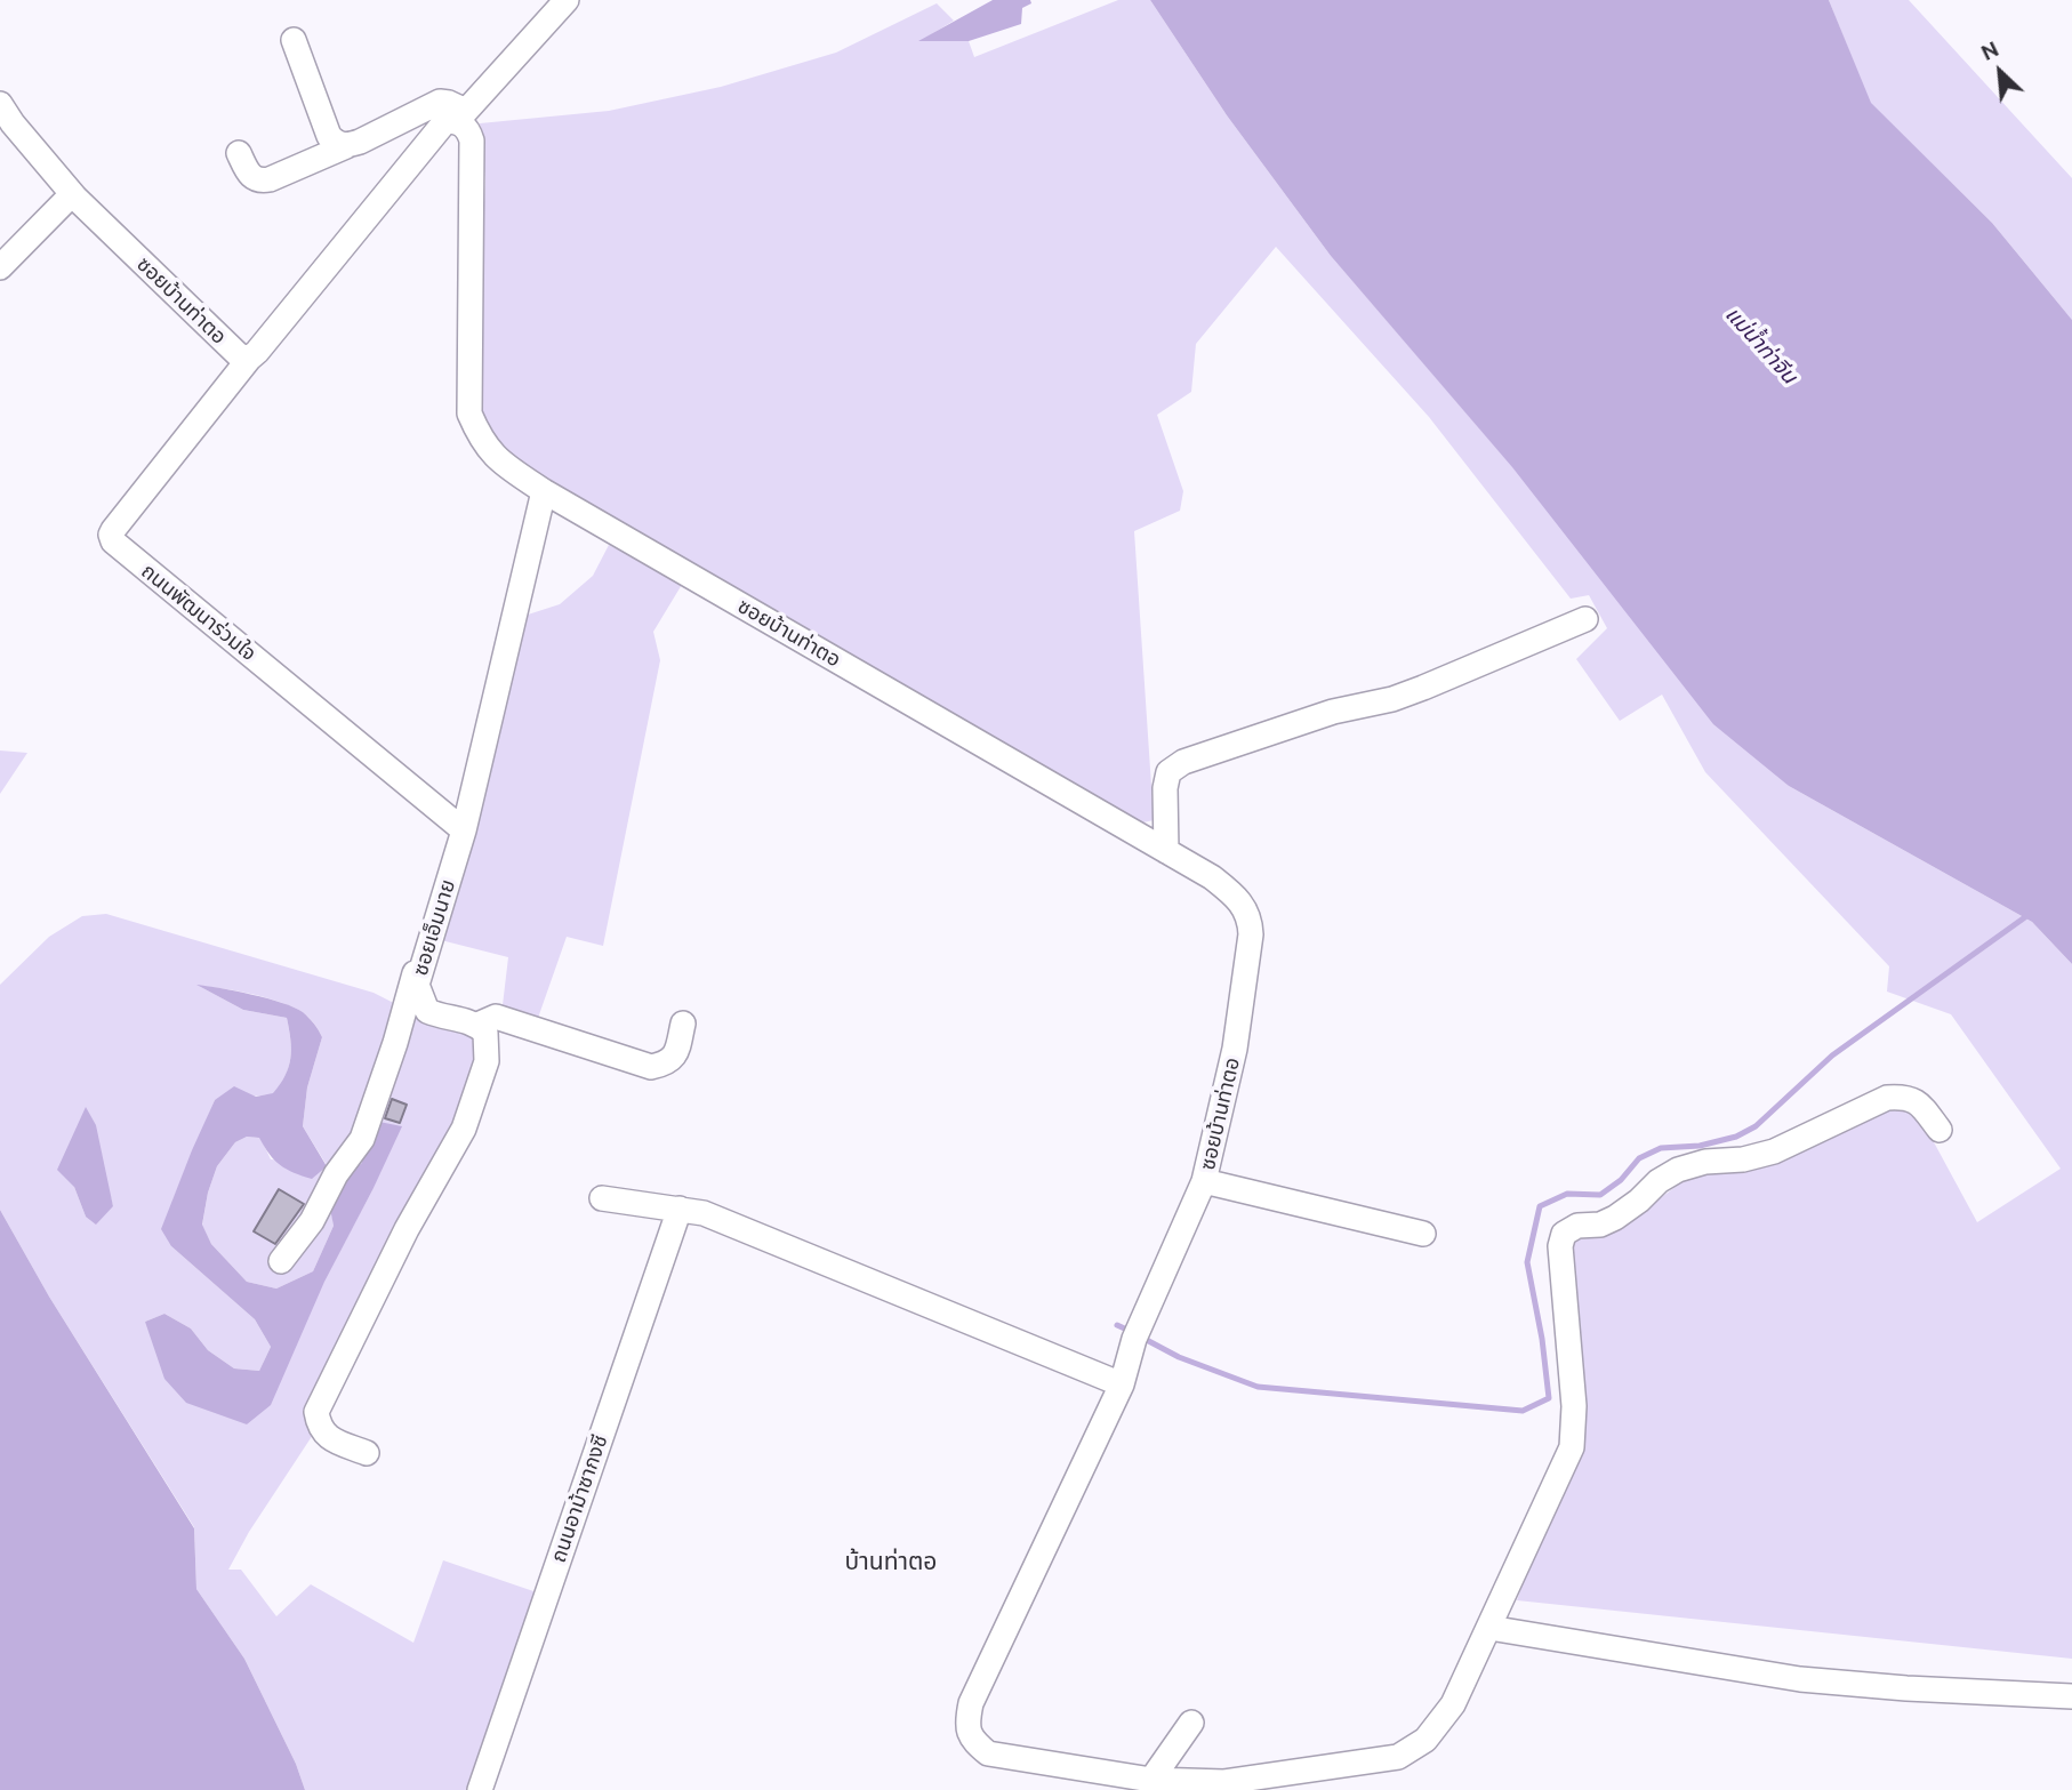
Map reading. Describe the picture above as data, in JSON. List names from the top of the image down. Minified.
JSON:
{"streets":{"street":["ซอยบ้านท่าตอ","ถนนพัฒนาร่วมใจ","ซอยเอ็มนาย","ถนนอาม้าซากงซี"]},"crossings":[["ซอยบ้านท่าตอ","ถนนพัฒนาร่วมใจ"],["ซอยบ้านท่าตอ","ซอยเอ็มนาย"],["ถนนพัฒนาร่วมใจ","ซอยเอ็มนาย"]],"districts":["บ้านท่าตอ"],"water":["แม่น้ำท่าจีน"],"north":"top left"}
